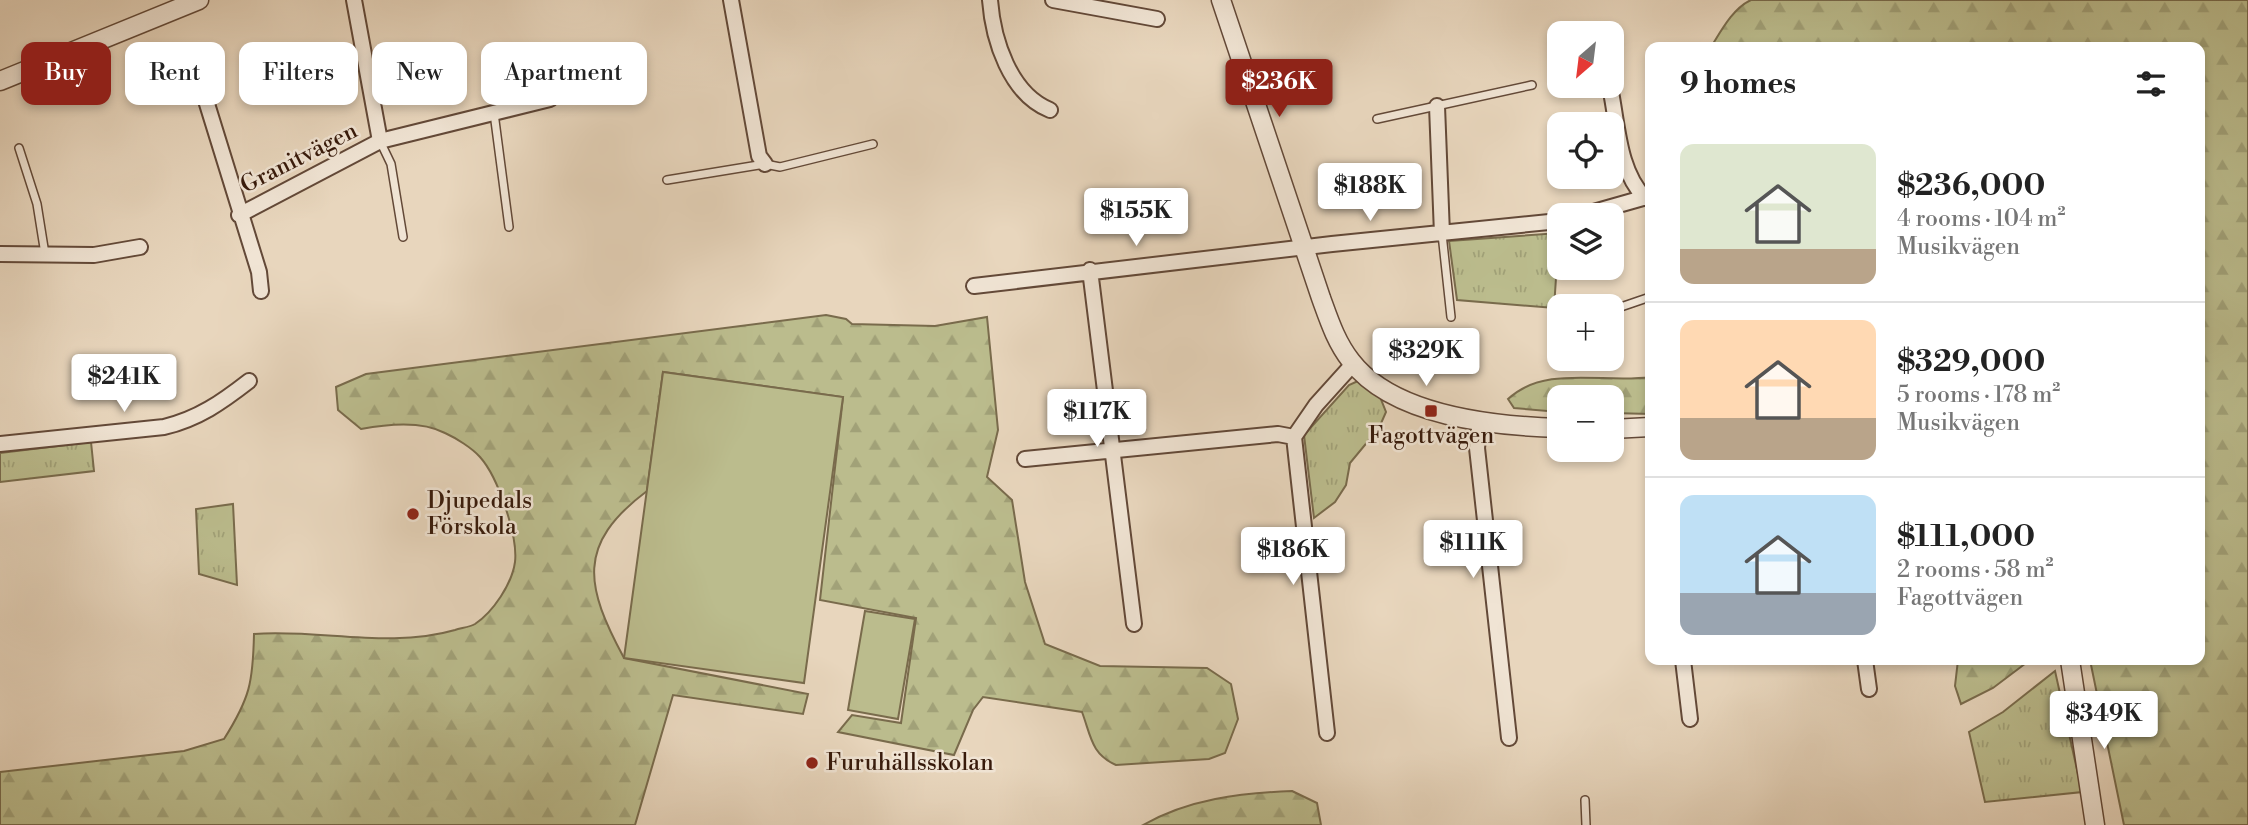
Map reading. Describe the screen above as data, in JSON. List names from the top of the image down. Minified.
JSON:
{"streets":{"street":["Granitvägen"]},"places":{"transit":["Fagottvägen"],"other":["Djupedals Förskola","Furuhällsskolan"]},"north":"bottom left","page":{"map_buttons":["+","−"],"chip":["Buy","Rent","Filters","New","Apartment"],"heading":"9 homes","price":["$236K","$188K","$155K","$329K","$241K","$117K","$111K","$186K","$349K"],"list":[{"name":"$236,000","note":"4 rooms · 104 m² · Musikvägen"},{"name":"$329,000","note":"5 rooms · 178 m² · Musikvägen"},{"name":"$111,000","note":"2 rooms · 58 m² · Fagottvägen"}]}}
